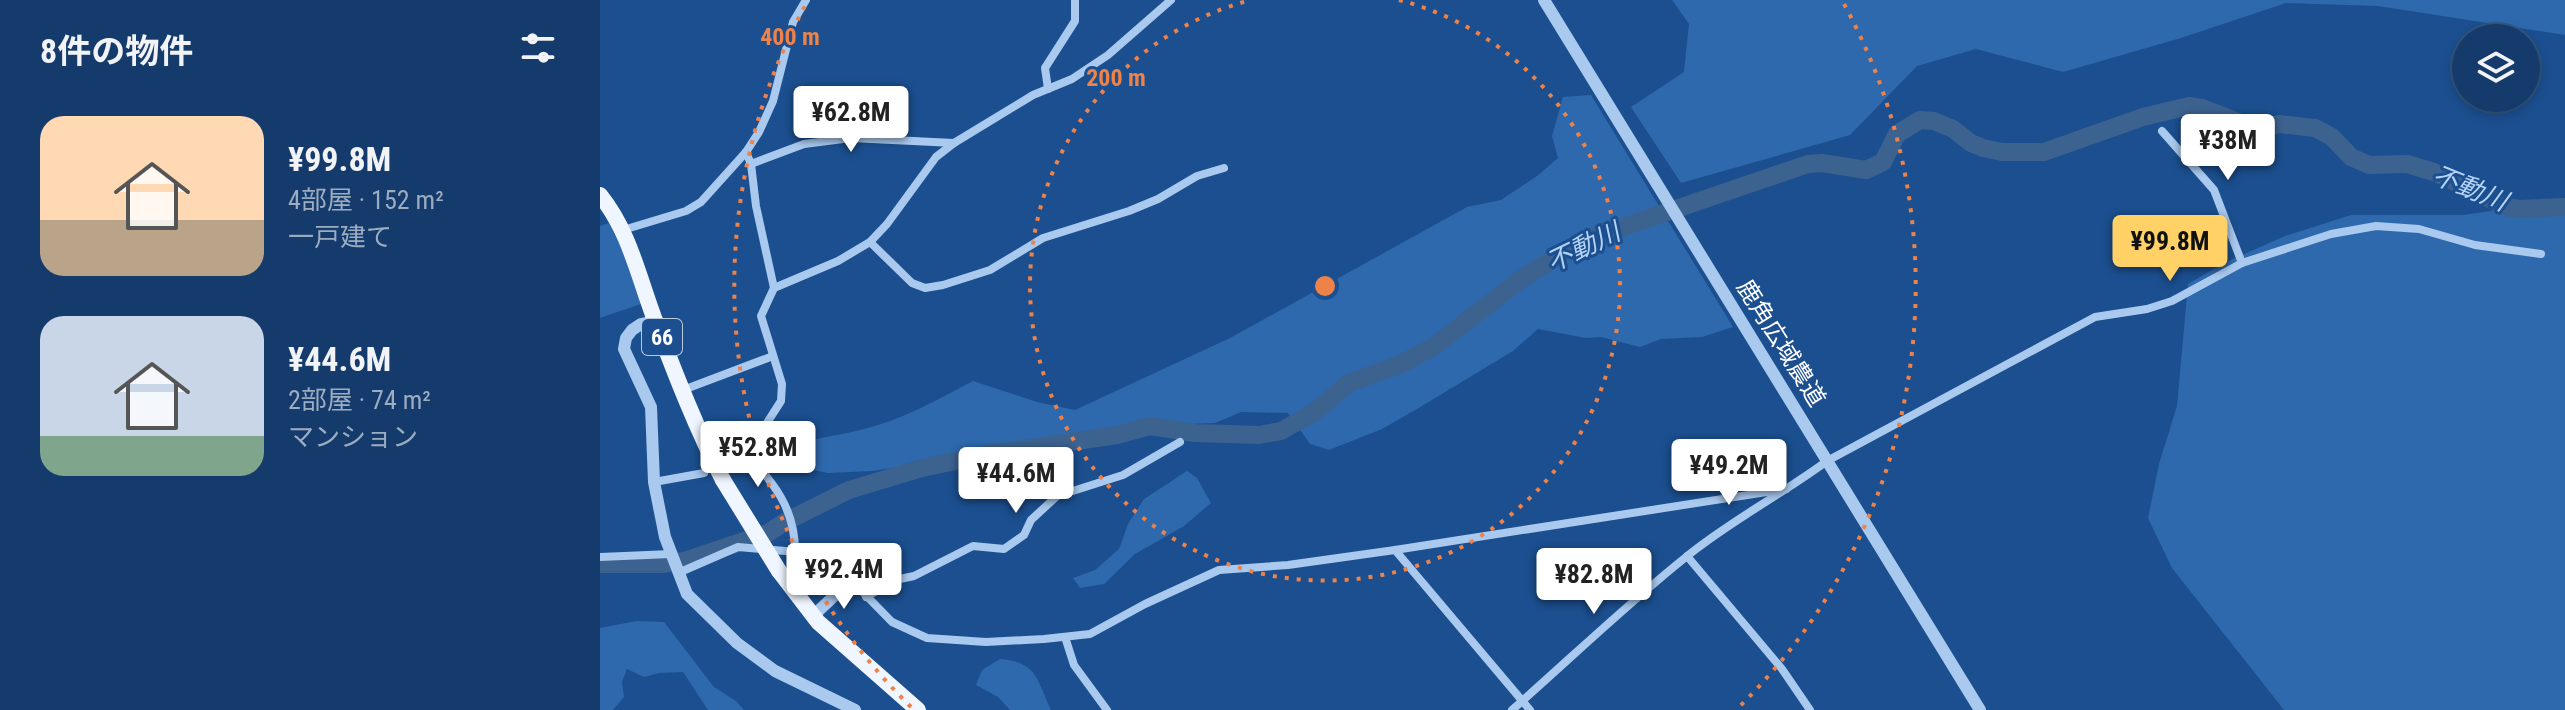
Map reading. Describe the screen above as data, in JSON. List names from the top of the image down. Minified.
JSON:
{"streets":{"main road":["66"],"street":["鹿角広域農道"]},"water":["不動川"],"page":{"heading":"8件の物件","price":["¥62.8M","¥38M","¥99.8M","¥52.8M","¥49.2M","¥44.6M","¥92.4M","¥82.8M"],"list":[{"name":"¥99.8M","note":"4部屋 · 152 m² · 一戸建て"},{"name":"¥44.6M","note":"2部屋 · 74 m² · マンション"}]},"rings":["400 m","200 m"]}
